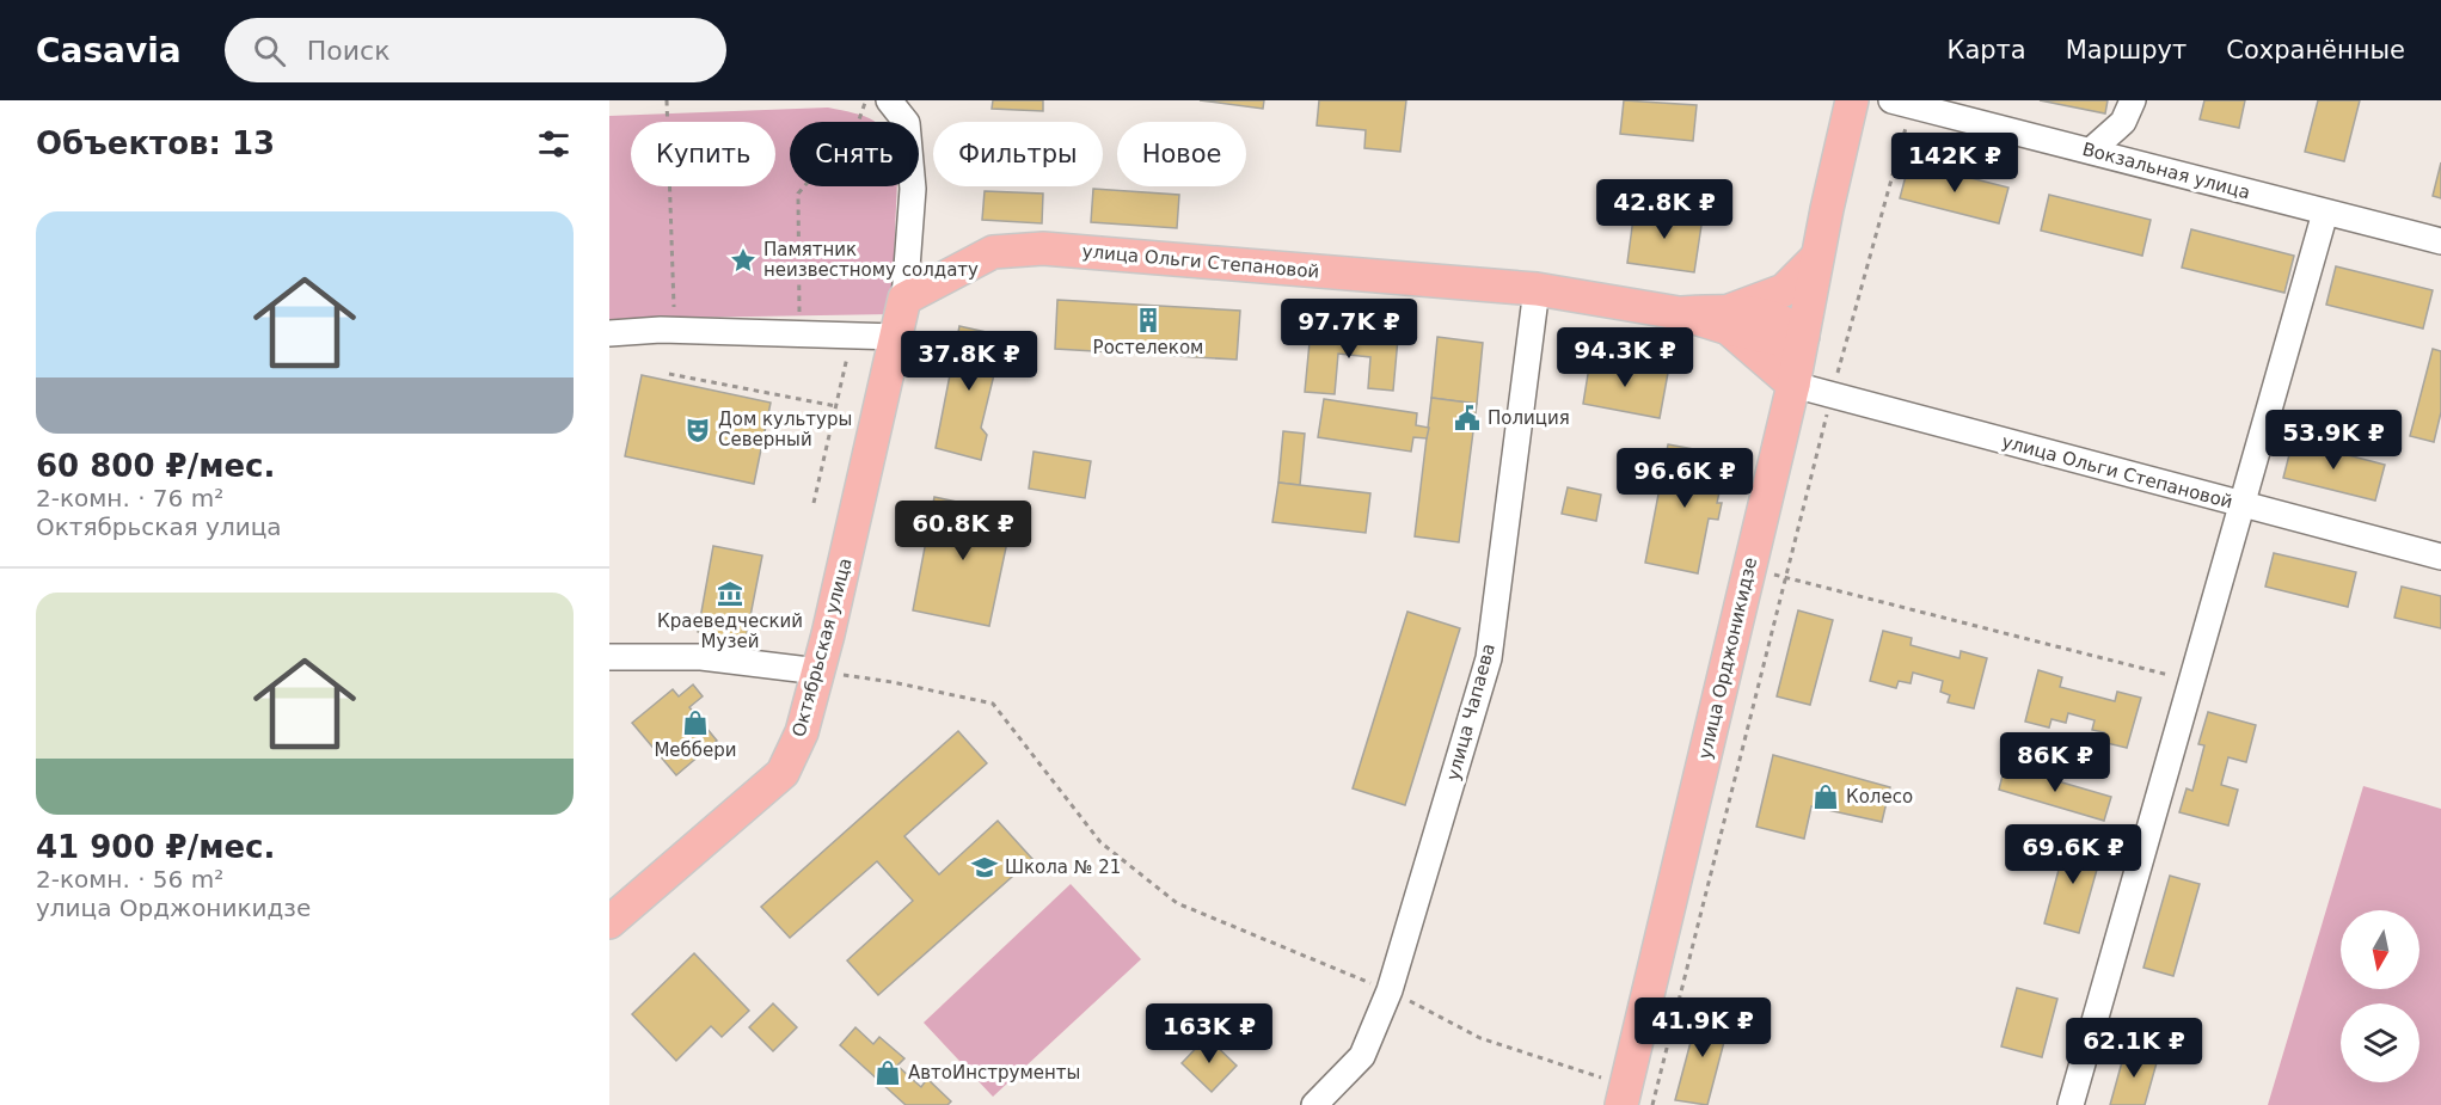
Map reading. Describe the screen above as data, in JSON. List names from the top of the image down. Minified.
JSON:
{"streets":{"main road":["улица Ольги Степановой","Октябрьская улица","улица Орджоникидзе"],"street":["Вокзальная улица","улица Чапаева"]},"crossings":[["улица Ольги Степановой","Октябрьская улица"],["улица Ольги Степановой","улица Орджоникидзе"],["улица Ольги Степановой","улица Чапаева"]],"places":{"place":["Памятник неизвестному солдату"],"building":["Ростелеком"],"public building":["Полиция"],"theatre":["Дом культуры Северный"],"museum":["Краеведческий Музей"],"shop":["Меббери","Колесо","АвтоИнструменты"],"school or university":["Школа № 21"]},"north":"bottom","page":{"header":"Casavia","search":"Поиск","nav":["Карта","Маршрут","Сохранённые"],"heading":"Объектов: 13","chip":["Купить","Снять","Фильтры","Новое"],"price":["142K ₽","42.8K ₽","97.7K ₽","94.3K ₽","37.8K ₽","53.9K ₽","96.6K ₽","60.8K ₽","86K ₽","69.6K ₽","41.9K ₽","163K ₽","62.1K ₽"],"list":[{"name":"60 800 ₽/мес.","note":"2-комн. · 76 m² · Октябрьская улица"},{"name":"41 900 ₽/мес.","note":"2-комн. · 56 m² · улица Орджоникидзе"}]}}
